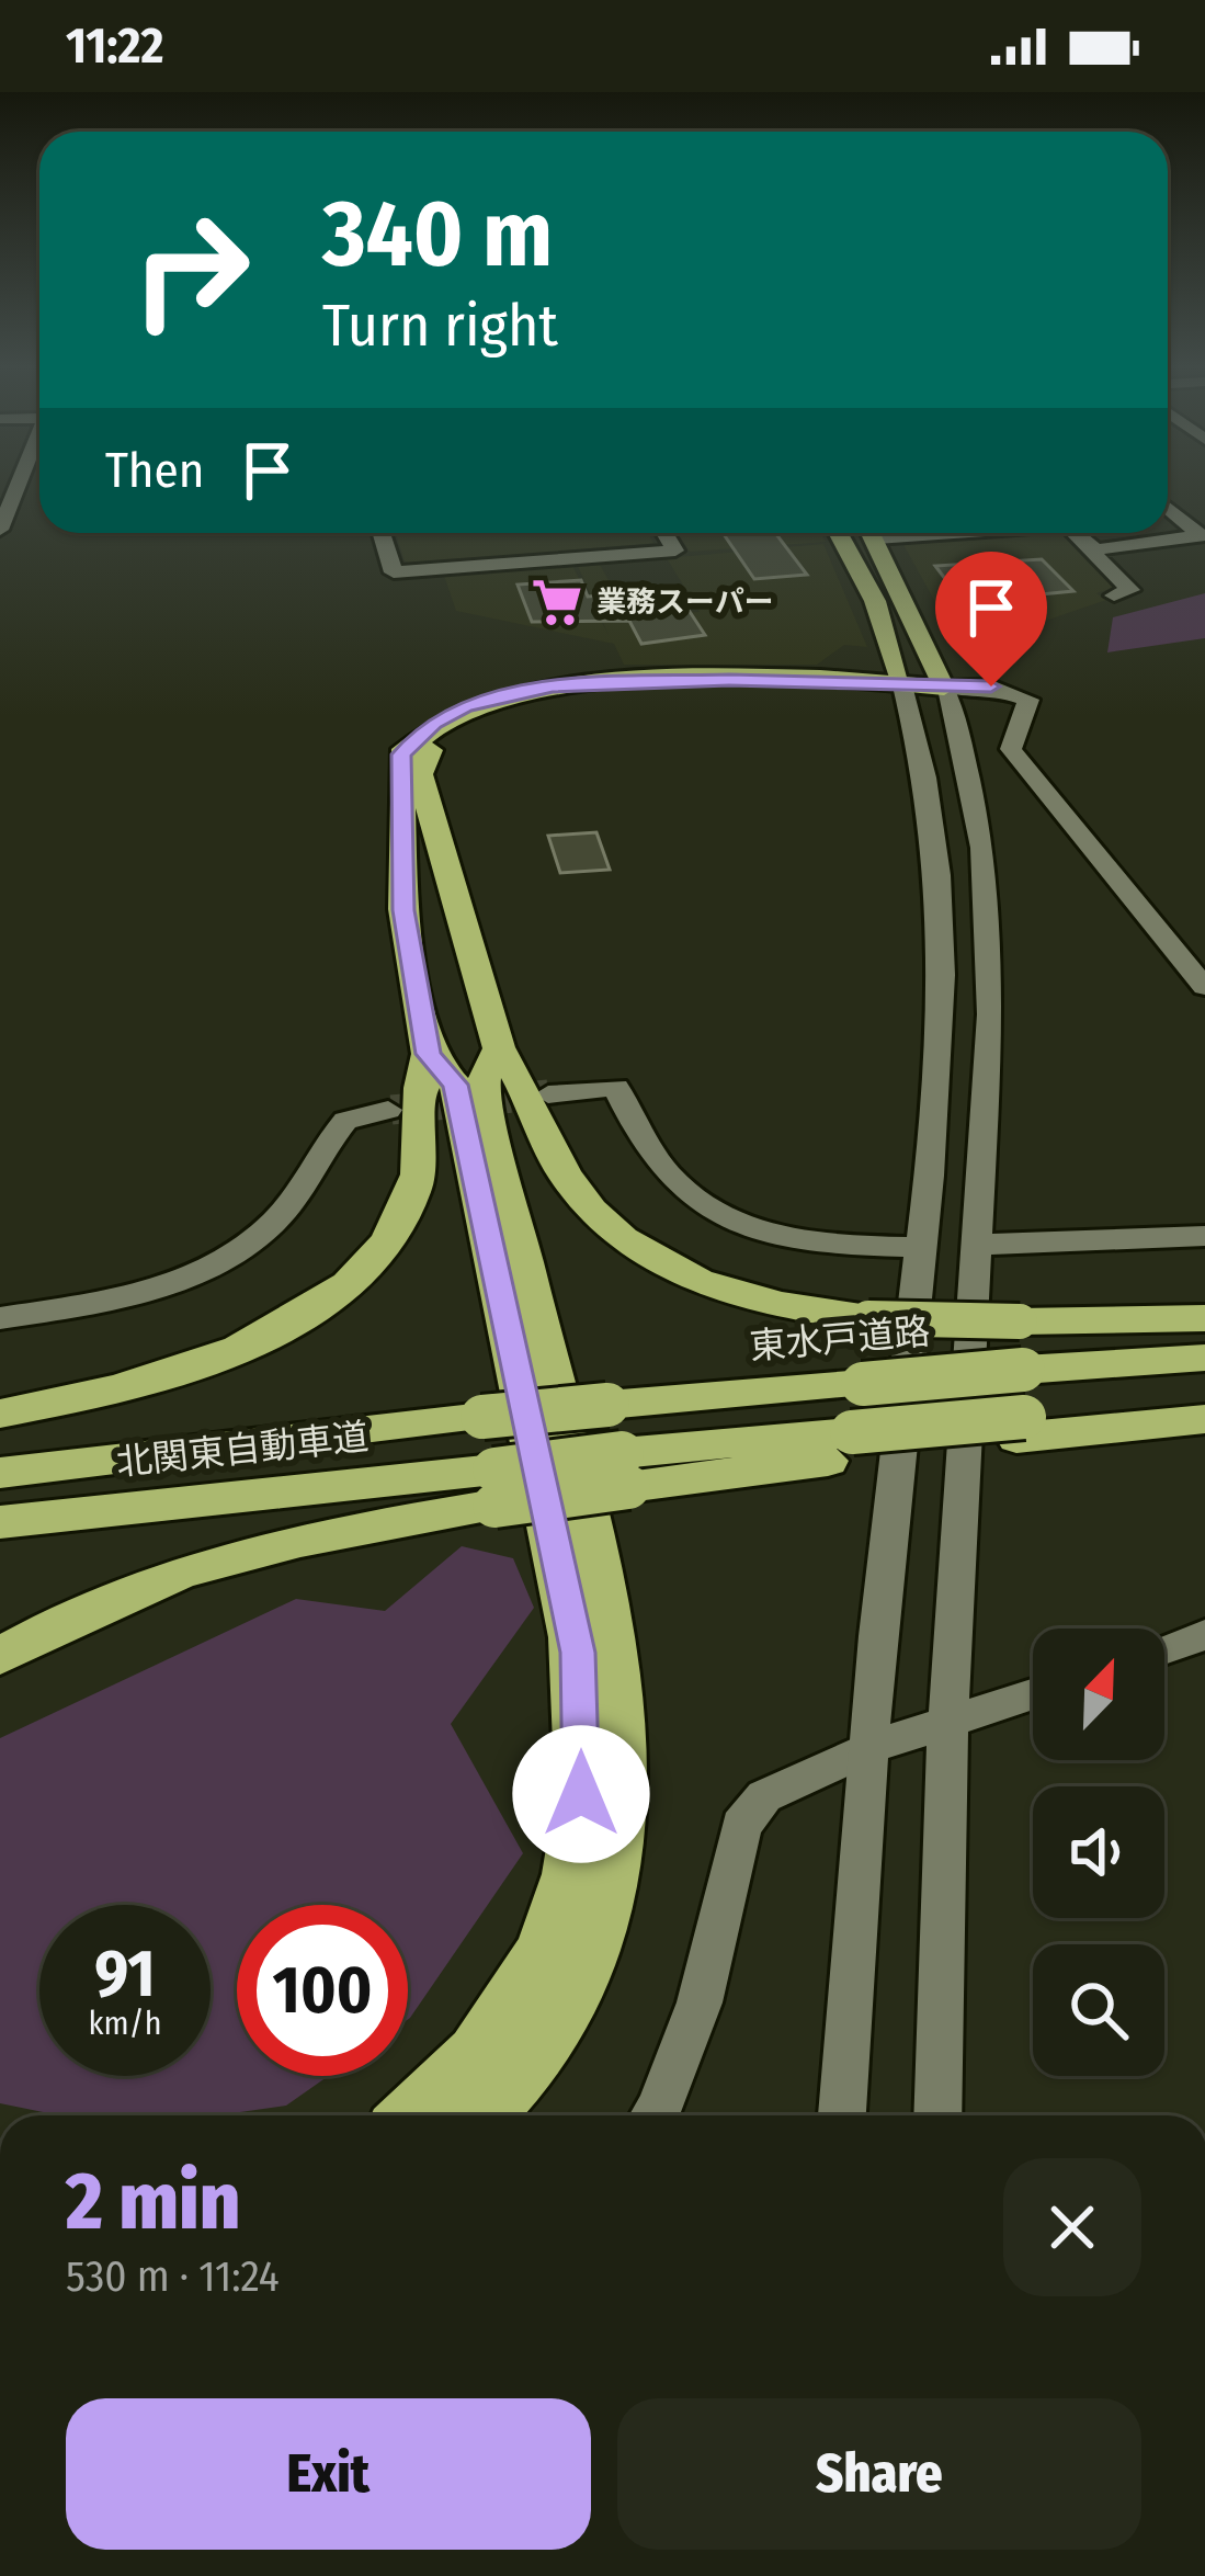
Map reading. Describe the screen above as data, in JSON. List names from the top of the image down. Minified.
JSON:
{"streets":{"highway":["東水戸道路","北関東自動車道"]},"crossings":[["東水戸道路","北関東自動車道"]],"places":{"supermarket":["業務スーパー"]},"north":"top right","page":{"status":"11:22","turn":["340 m","Turn right"],"then":"Then","speed":"91 km/h","limit":"100","heading":["2 min","530 m · 11:24"],"buttons":["Exit","Share"]}}
